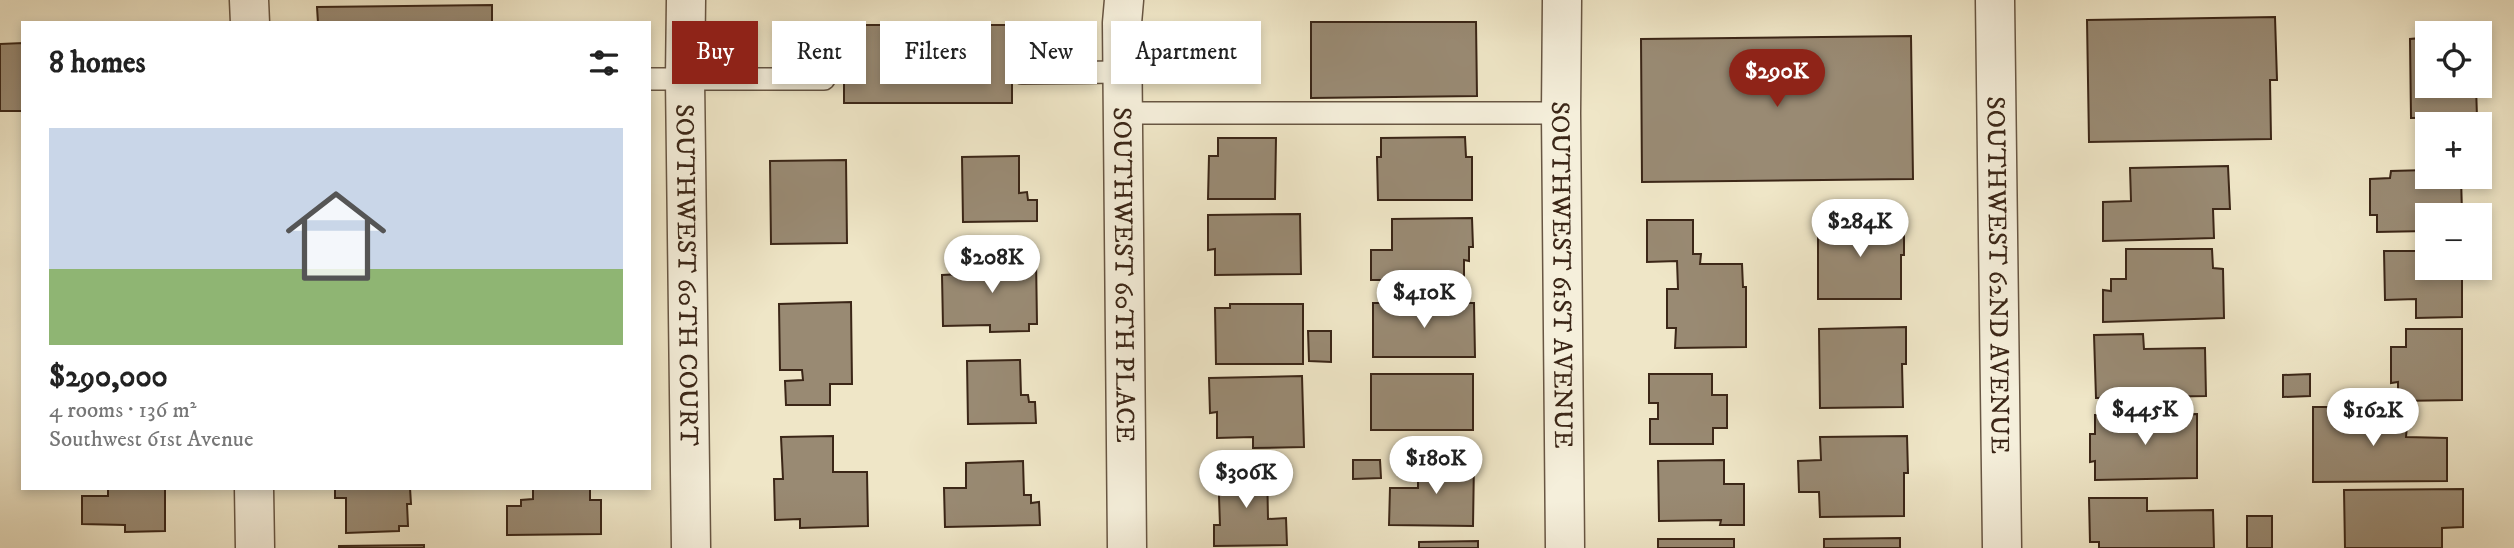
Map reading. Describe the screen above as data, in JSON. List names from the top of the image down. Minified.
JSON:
{"streets":{"street":["SOUTHWEST 60TH COURT","SOUTHWEST 60TH PLACE","SOUTHWEST 61ST AVENUE","SOUTHWEST 62ND AVENUE"]},"page":{"map_buttons":["+","−"],"chip":["Buy","Rent","Filters","New","Apartment"],"heading":"8 homes","price":["$290K","$284K","$208K","$410K","$445K","$162K","$180K","$306K"],"list":[{"name":"$290,000","note":"4 rooms · 136 m² · Southwest 61st Avenue"}]}}
